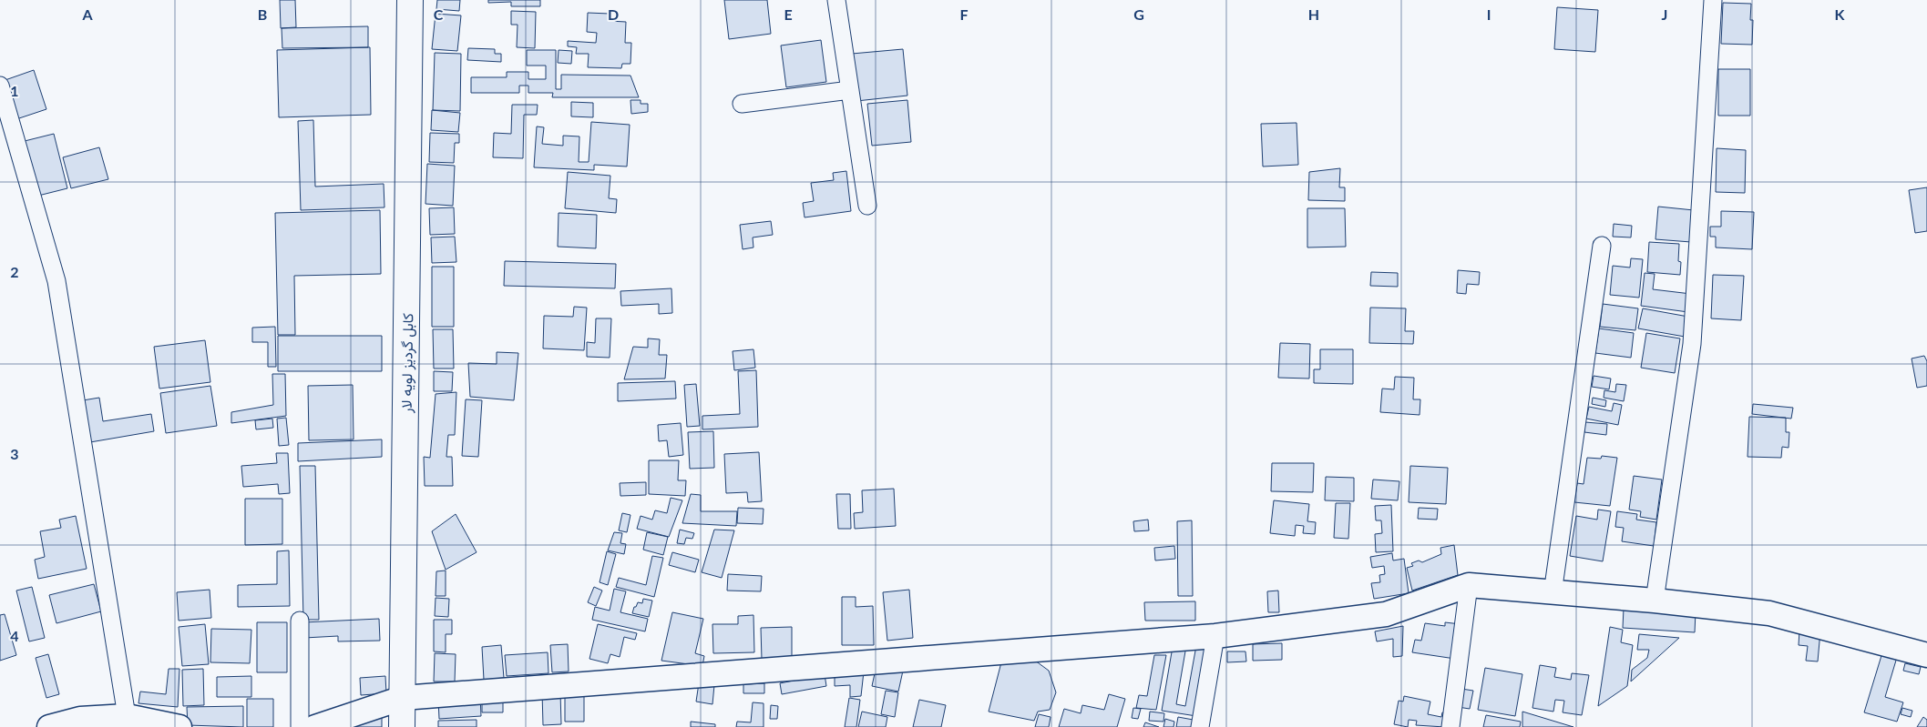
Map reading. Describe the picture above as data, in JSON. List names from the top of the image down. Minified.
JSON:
{"streets":{"highway":["کابل گردیز لویه لار"]},"grid":{"columns":["A","B","C","D","E","F","G","H","I","J","K"],"rows":["1","2","3","4"]}}
